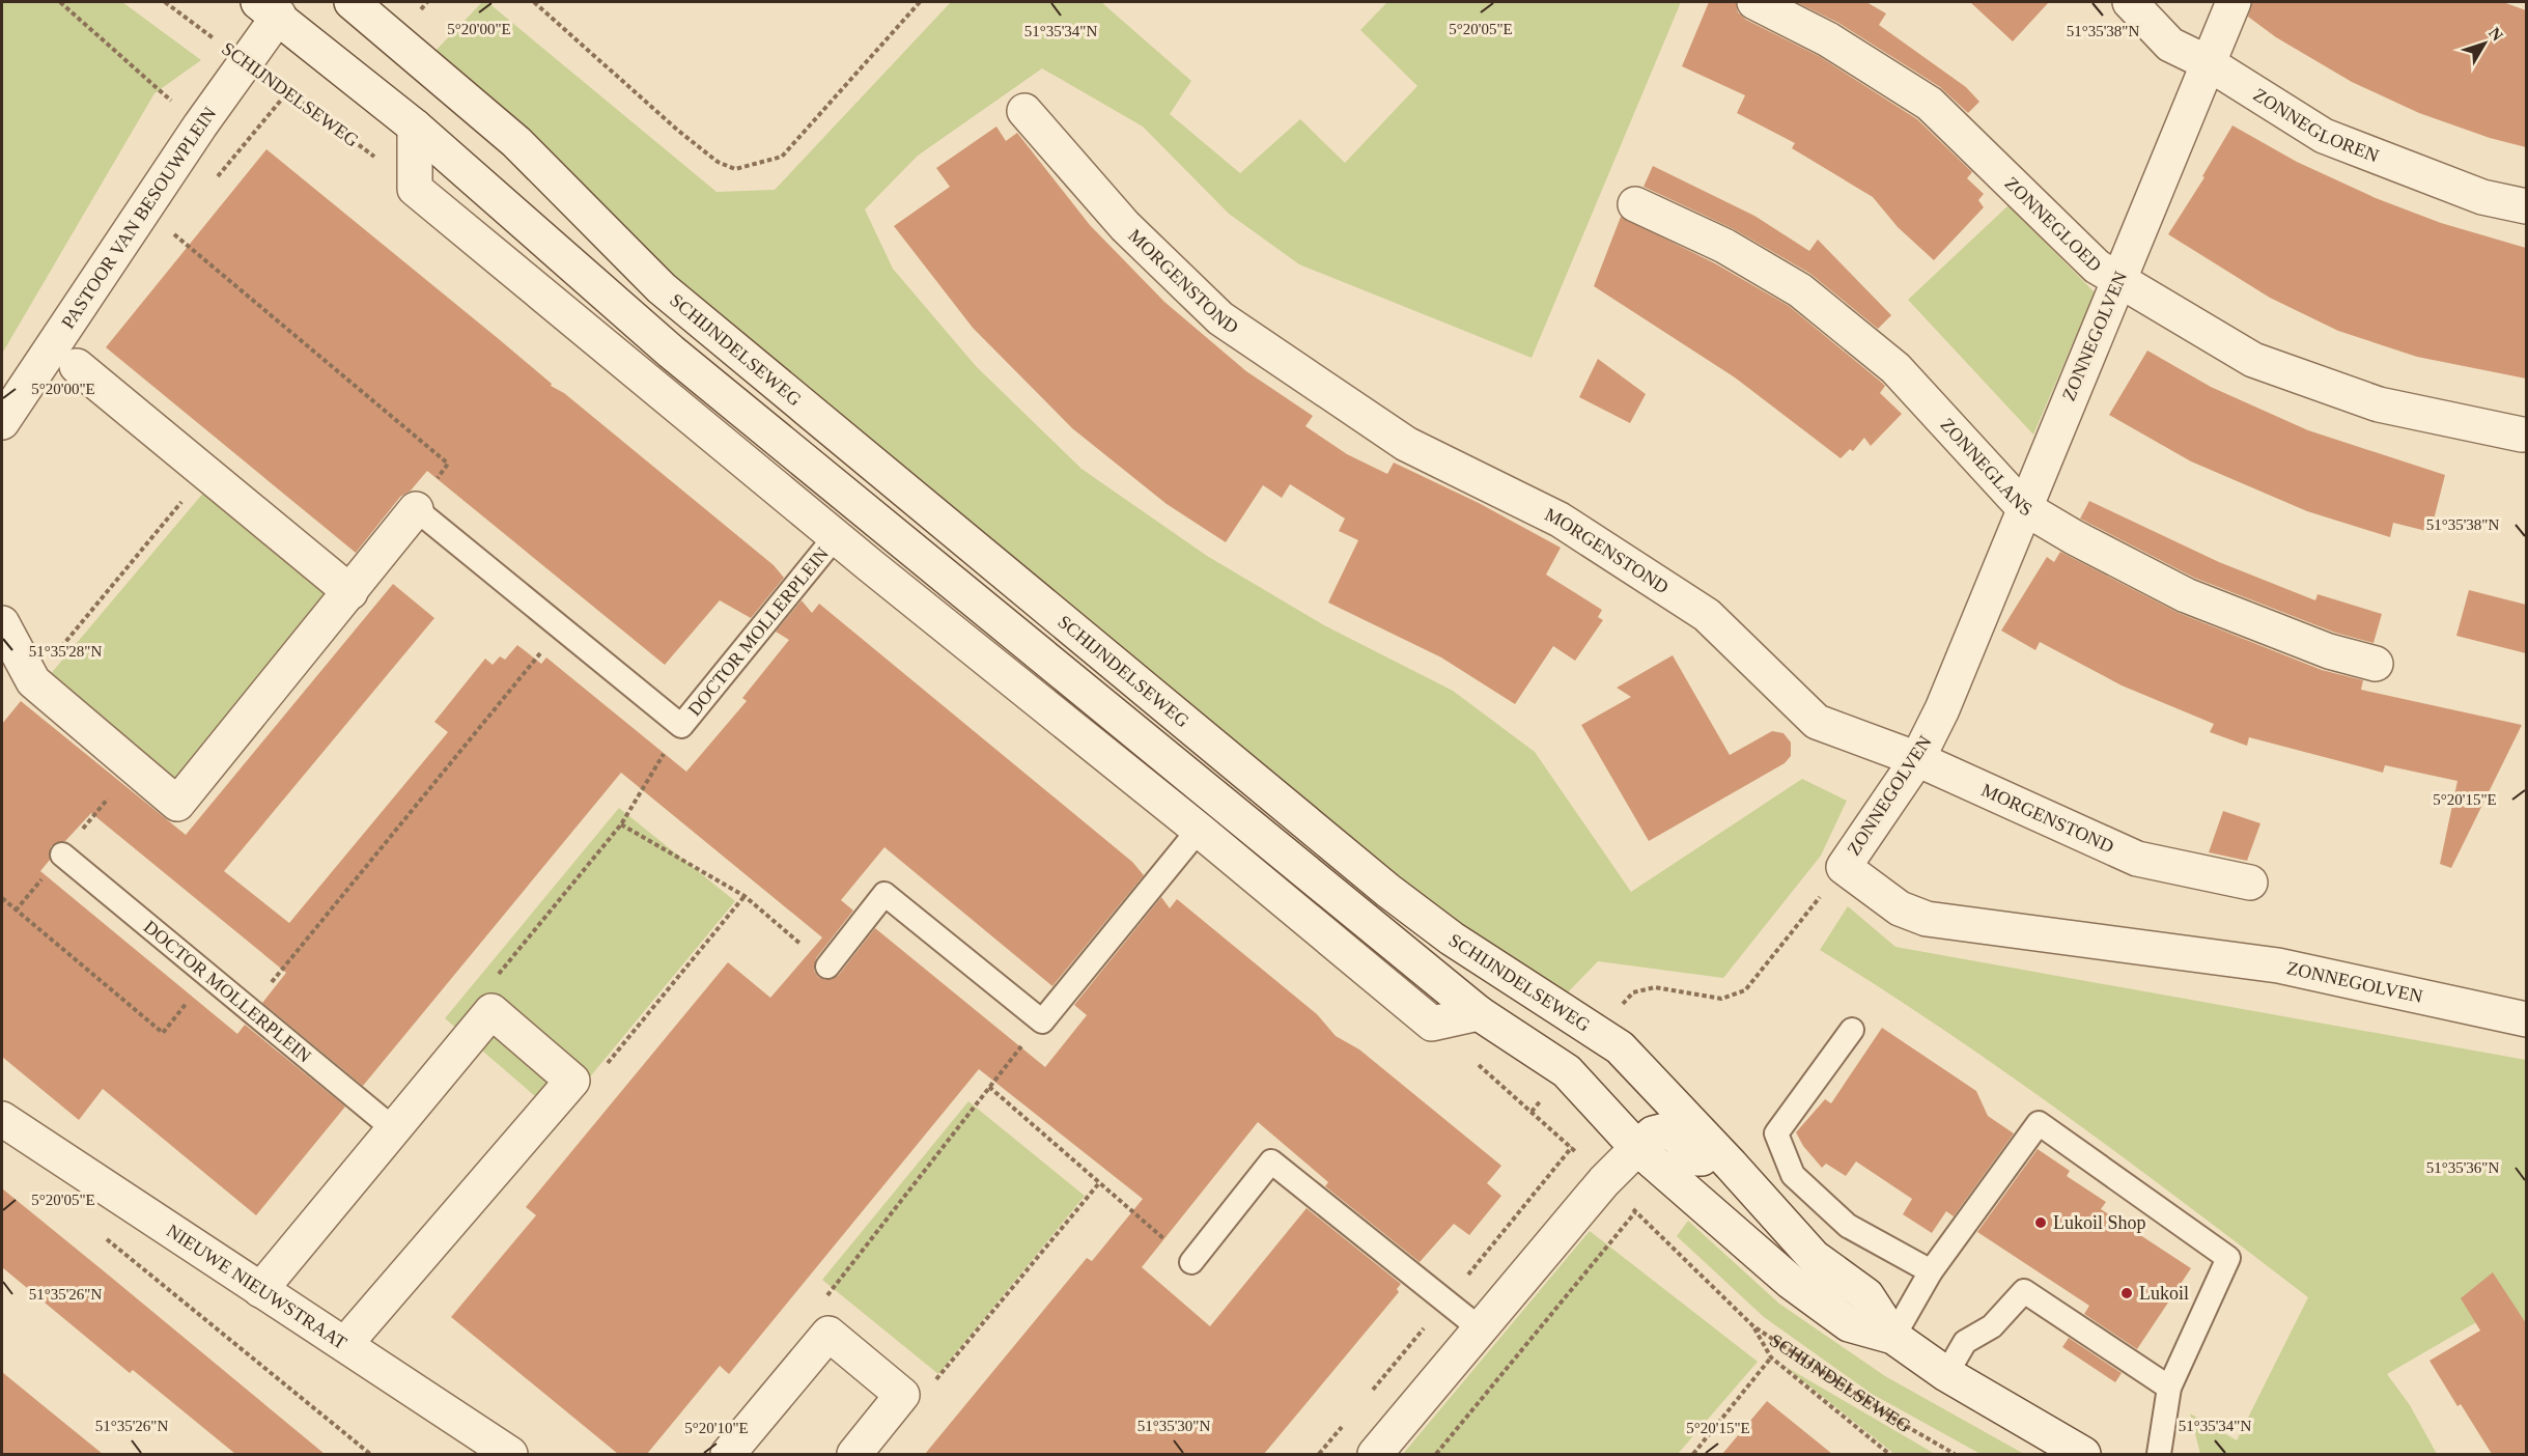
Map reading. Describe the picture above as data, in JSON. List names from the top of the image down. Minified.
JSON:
{"streets":{"street":["SCHIJNDELSEWEG","ZONNEGLOREN","PASTOOR VAN BESOUWPLEIN","ZONNEGLOED","MORGENSTOND","ZONNEGOLVEN","ZONNEGLANS","NIEUWE NIEUWSTRAAT"],"lane":["DOCTOR MOLLERPLEIN"]},"crossings":[["SCHIJNDELSEWEG","PASTOOR VAN BESOUWPLEIN"],["ZONNEGLOREN","ZONNEGOLVEN"],["ZONNEGLOED","ZONNEGOLVEN"],["MORGENSTOND","ZONNEGOLVEN"],["ZONNEGOLVEN","ZONNEGLANS"]],"places":["Lukoil Shop","Lukoil"],"north":"top right","coordinates":["5°20'00\"E","5°20'05\"E","51°35'34\"N","51°35'38\"N","51°35'28\"N","5°20'15\"E","51°35'36\"N","51°35'26\"N","51°35'30\"N","5°20'10\"E"]}
